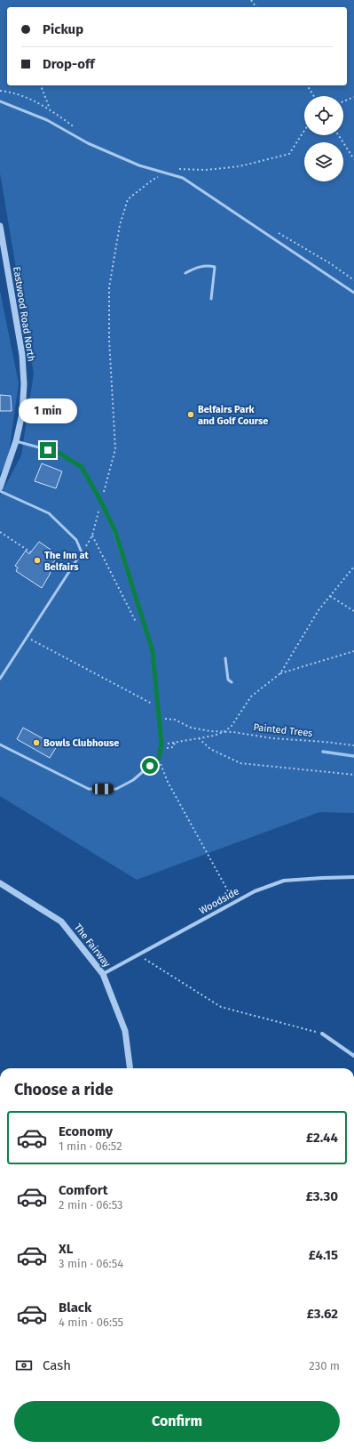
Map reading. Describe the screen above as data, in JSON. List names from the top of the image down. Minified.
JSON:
{"streets":{"street":["Eastwood Road North","Woodside","The Fairway"],"path":["Painted Trees"]},"crossings":[["Woodside","The Fairway"]],"places":["Belfairs Park and Golf Course","The Inn at Belfairs","Bowls Clubhouse"],"page":{"banner":["Pickup","Drop-off"],"bubble":"1 min","heading":"Choose a ride","list":[{"name":"Economy","note":"1 min · 06:52","value":"£2.44"},{"name":"Comfort","note":"2 min · 06:53","value":"£3.30"},{"name":"XL","note":"3 min · 06:54","value":"£4.15"},{"name":"Black","note":"4 min · 06:55","value":"£3.62"}],"pay":["Cash","230 m"],"buttons":"Confirm"}}
